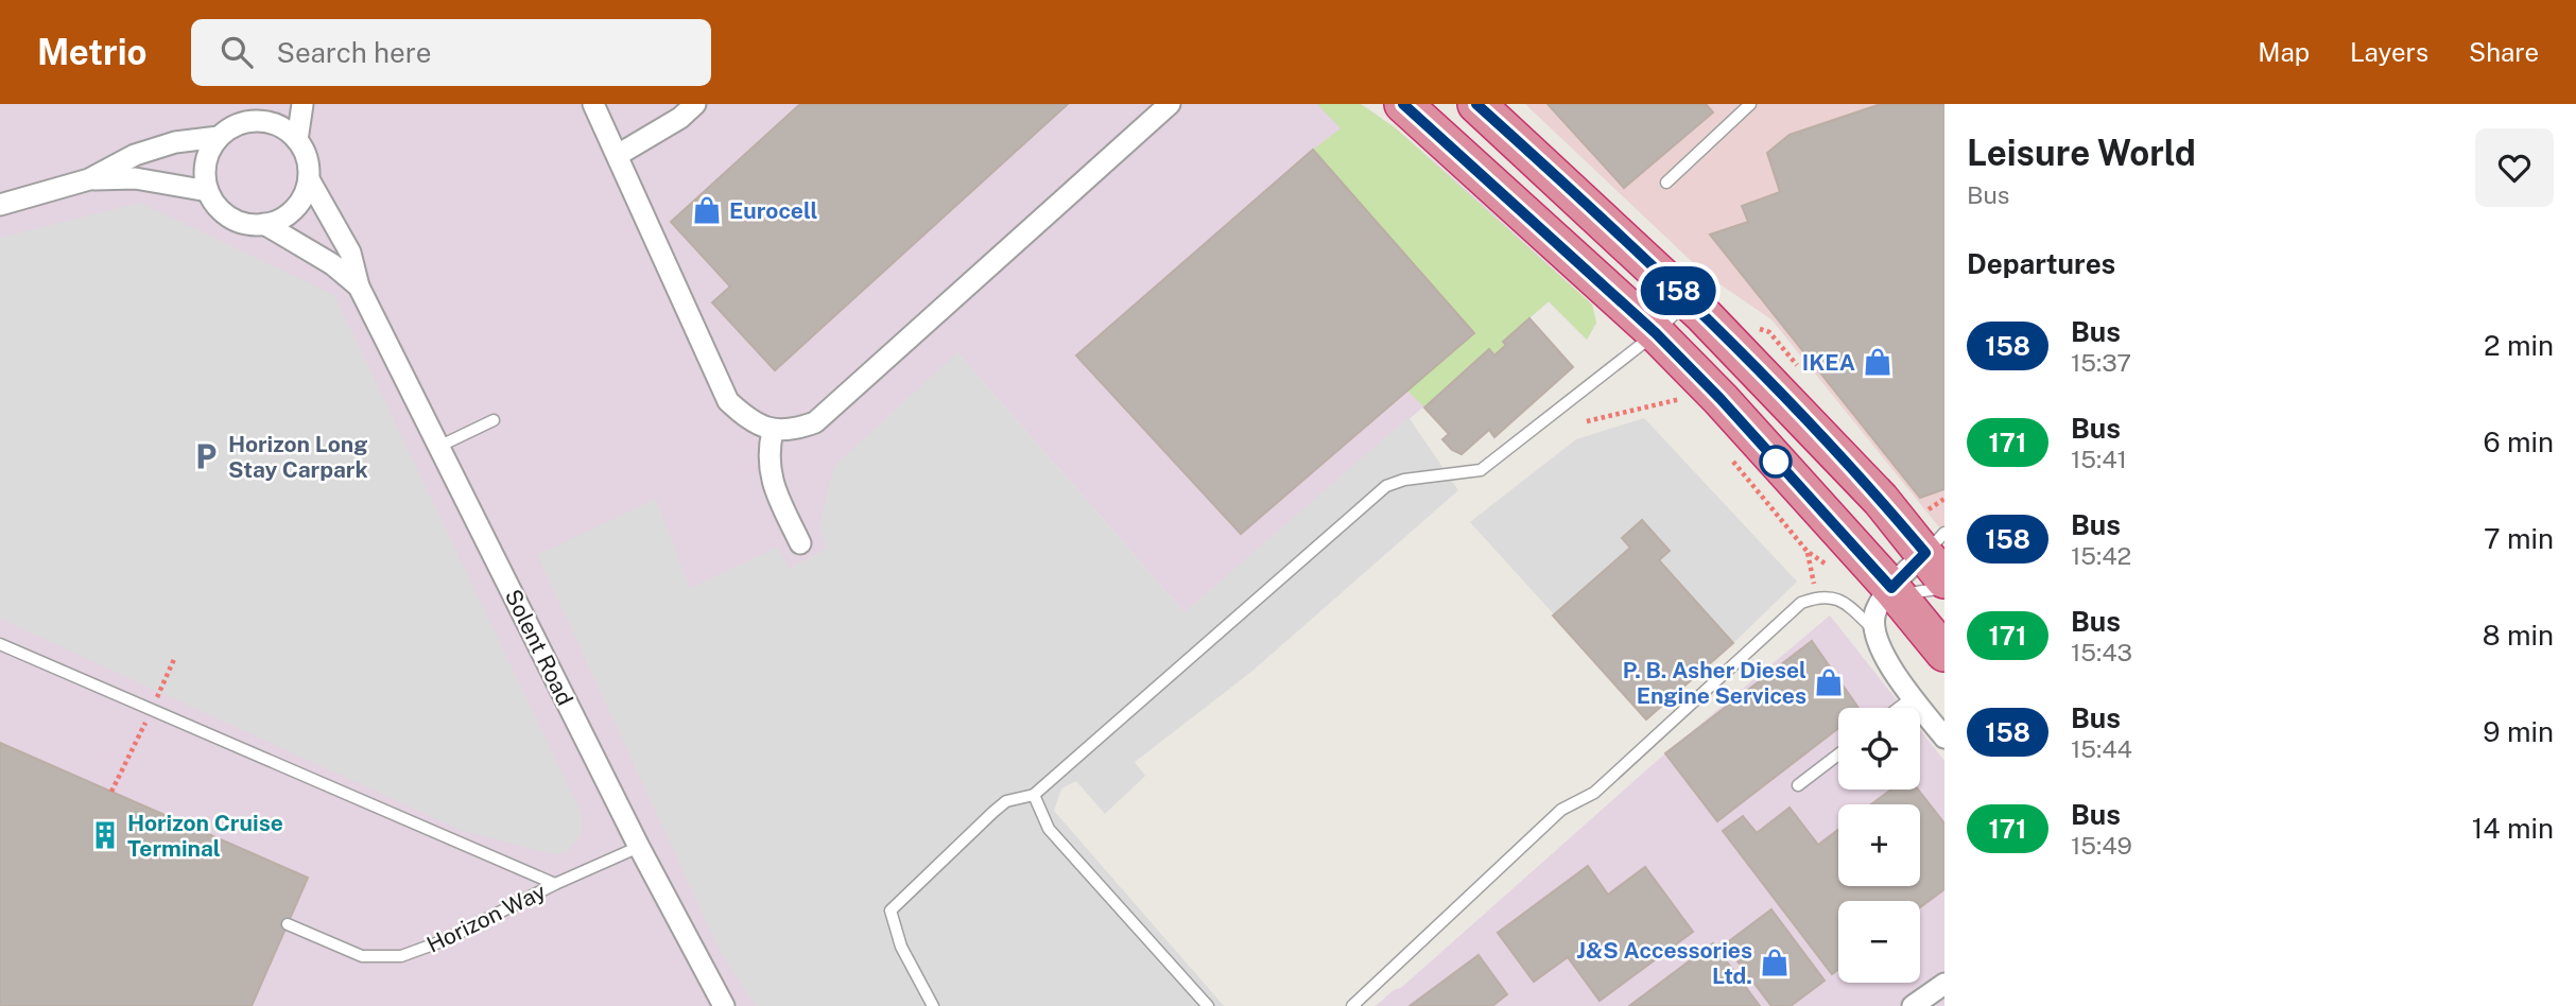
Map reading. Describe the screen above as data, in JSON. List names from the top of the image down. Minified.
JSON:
{"streets":{"street":["Solent Road"],"lane":["Horizon Way"]},"crossings":[["Solent Road","Horizon Way"]],"places":{"shop":["Eurocell","IKEA","P. B. Asher Diesel Engine Services","J&S Accessories Ltd."],"parking":["Horizon Long Stay Carpark"],"building":["Horizon Cruise Terminal"]},"lines":["bus line 158"],"page":{"header":"Metrio","search":"Search here","nav":["Map","Layers","Share"],"on_map":"158","heading":[["Leisure World","Bus"],"Departures"],"list":[{"mark":"158","name":"Bus","note":"15:37","value":"2 min"},{"mark":"171","name":"Bus","note":"15:41","value":"6 min"},{"mark":"158","name":"Bus","note":"15:42","value":"7 min"},{"mark":"171","name":"Bus","note":"15:43","value":"8 min"},{"mark":"158","name":"Bus","note":"15:44","value":"9 min"},{"mark":"171","name":"Bus","note":"15:49","value":"14 min"}],"map_buttons":["+","−"]}}
